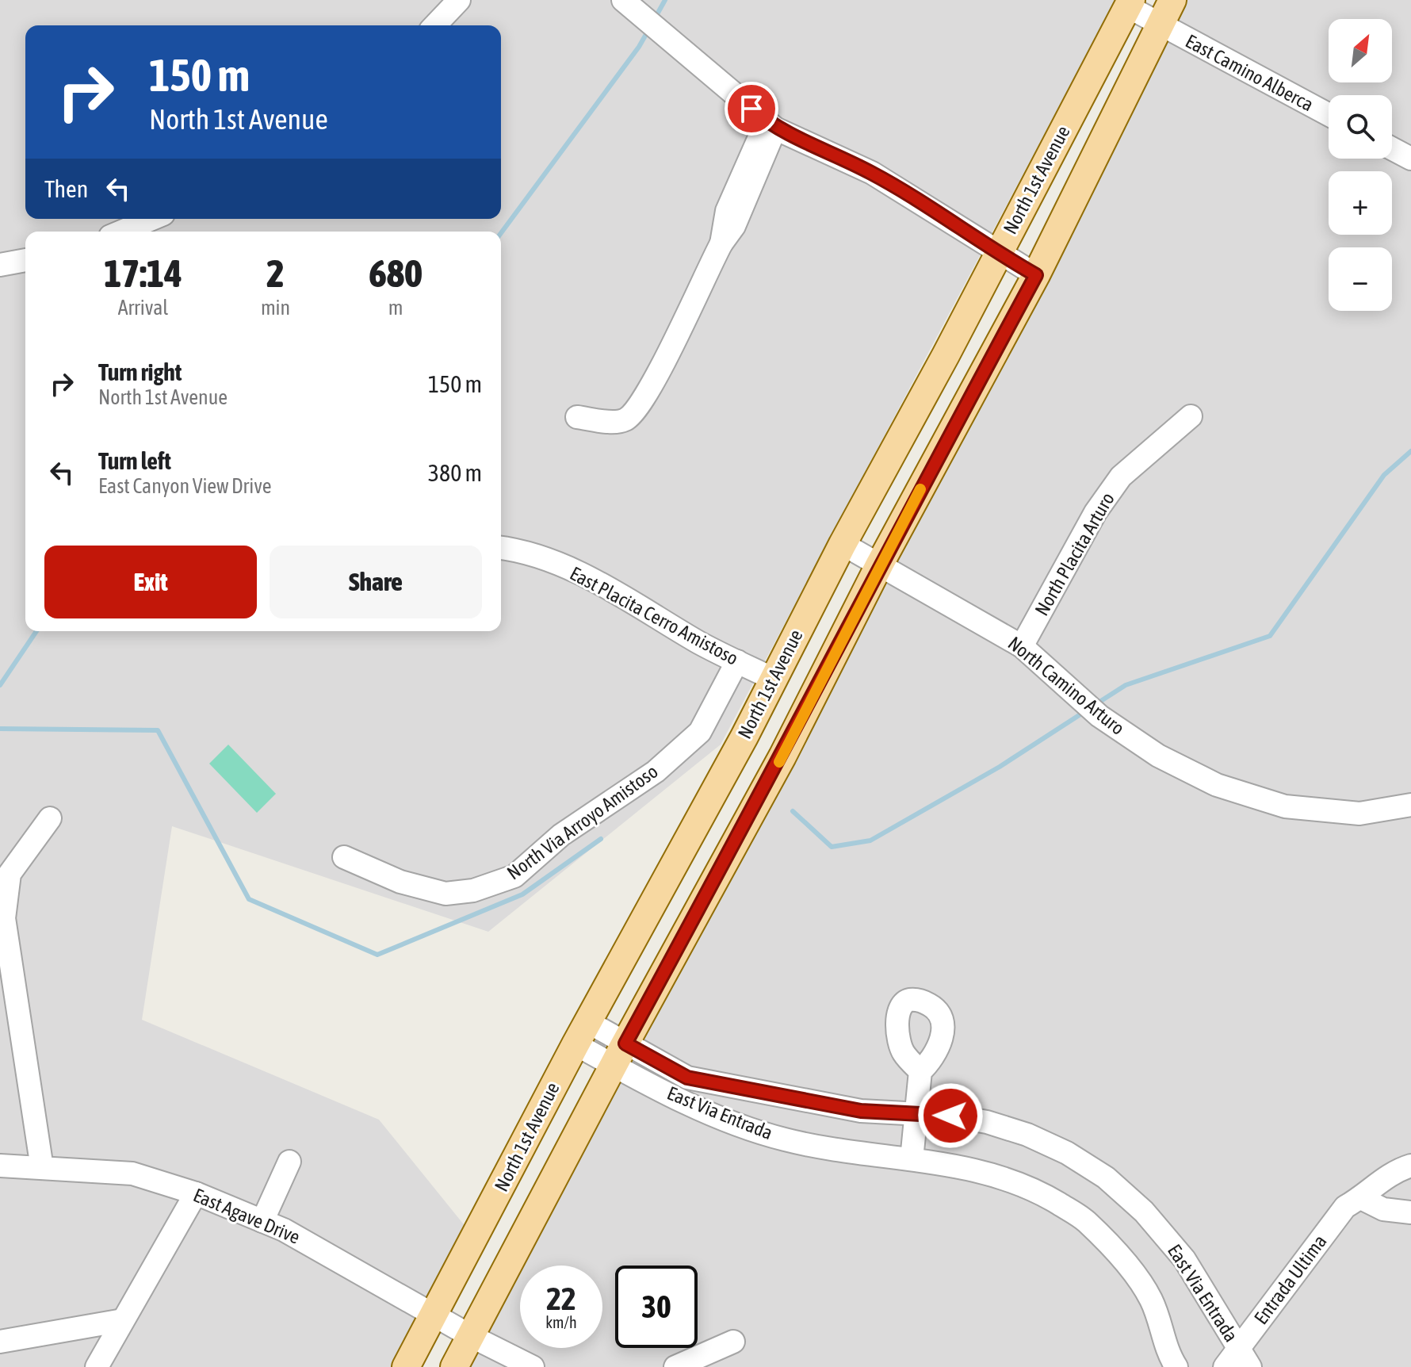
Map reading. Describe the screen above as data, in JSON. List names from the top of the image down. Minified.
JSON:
{"streets":{"main road":["North 1st Avenue"],"street":["East Camino Alberca","North Placita Arturo","East Placita Cerro Amistoso","North Camino Arturo","North Via Arroyo Amistoso","East Via Entrada","East Agave Drive","Entrada Ultima"]},"crossings":[["East Camino Alberca","North 1st Avenue"],["North 1st Avenue","East Placita Cerro Amistoso"],["North 1st Avenue","North Camino Arturo"],["North 1st Avenue","East Via Entrada"],["North 1st Avenue","East Agave Drive"],["North Placita Arturo","North Camino Arturo"],["East Placita Cerro Amistoso","North Via Arroyo Amistoso"],["East Via Entrada","Entrada Ultima"]],"north":"top right","page":{"map_buttons":["+","−"],"turn":["150 m","North 1st Avenue"],"then":"Then","eta":["17:14","Arrival","2","min","680","m"],"list":[{"name":"Turn right","note":"North 1st Avenue","value":"150 m"},{"name":"Turn left","note":"East Canyon View Drive","value":"380 m"}],"buttons":["Exit","Share"],"speed":"22 km/h","limit":"30"}}
